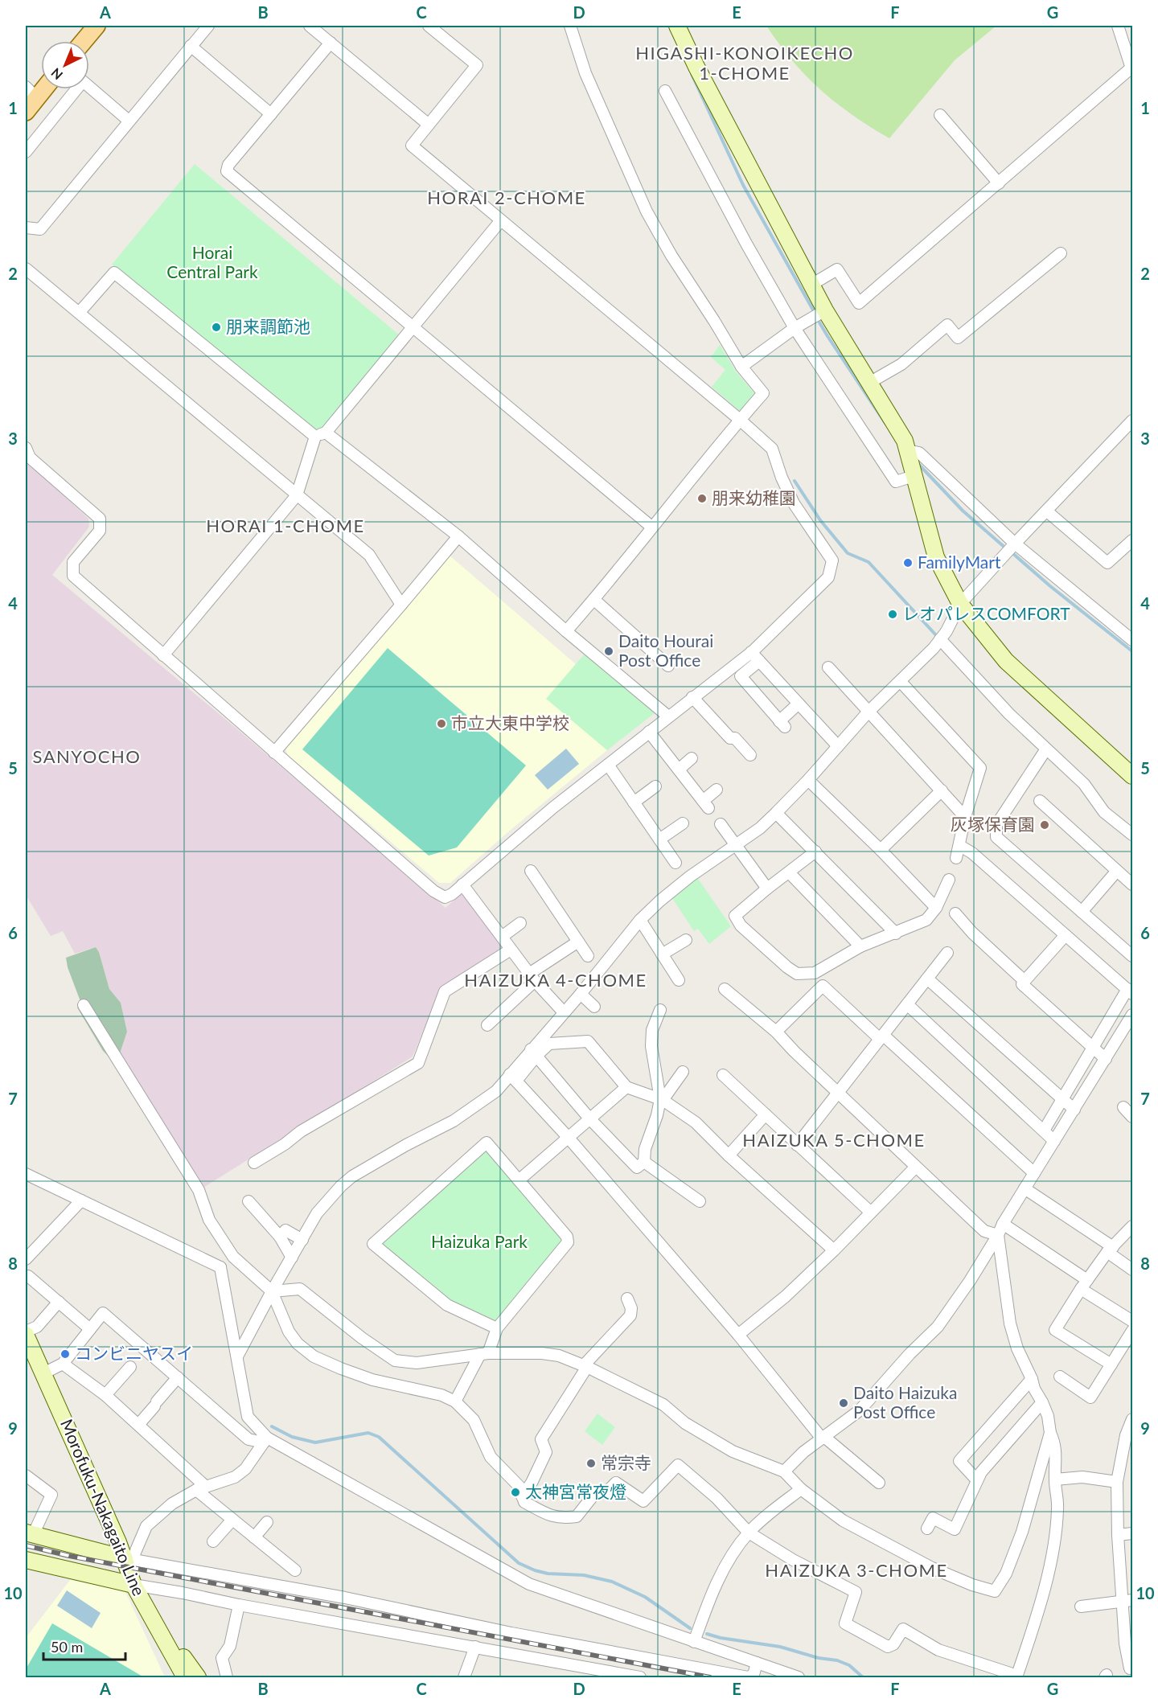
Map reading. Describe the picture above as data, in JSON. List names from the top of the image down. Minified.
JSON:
{"streets":{"street":["Morofuku-Nakagaito Line"]},"districts":["HIGASHI-KONOIKECHO 1-CHOME","HORAI 2-CHOME","HORAI 1-CHOME","SANYOCHO","HAIZUKA 4-CHOME","HAIZUKA 5-CHOME","HAIZUKA 3-CHOME"],"parks":["Horai Central Park","Haizuka Park"],"places":["朋来調節池","朋来幼稚園","FamilyMart","レオパレスCOMFORT","Daito Hourai Post Office","市立大東中学校","灰塚保育園","コンビニヤスイ","Daito Haizuka Post Office","常宗寺","太神宮常夜燈"],"scale_bar":"50 m","north":"bottom left","grid":{"columns":["A","B","C","D","E","F","G"],"rows":["1","2","3","4","5","6","7","8","9","10"]}}
